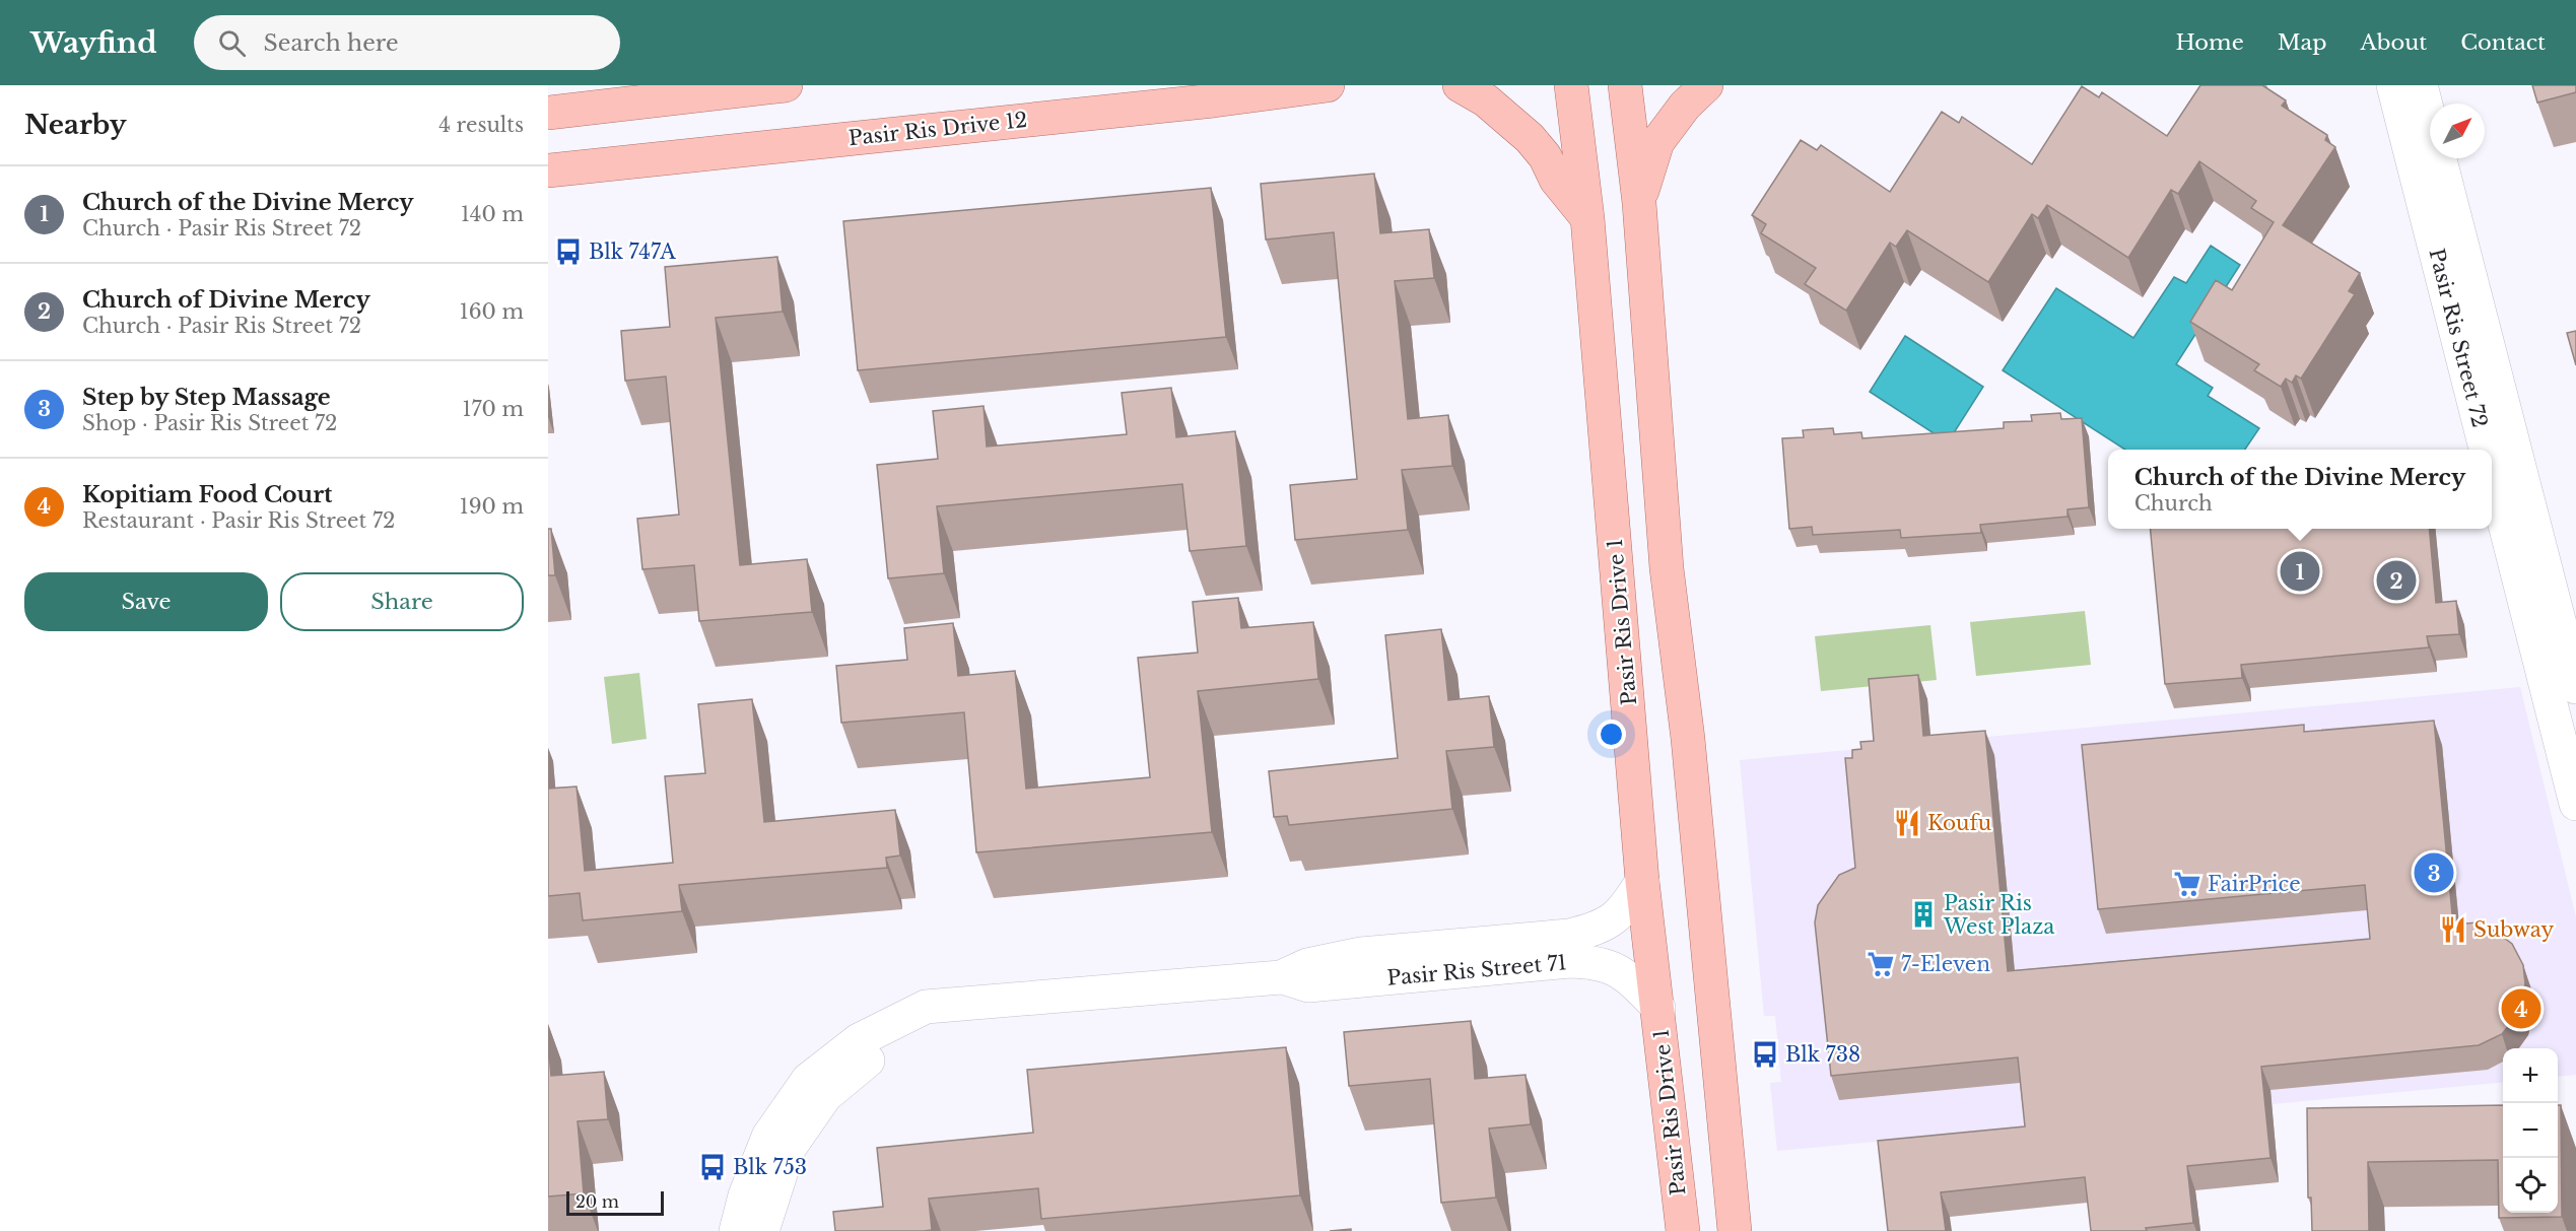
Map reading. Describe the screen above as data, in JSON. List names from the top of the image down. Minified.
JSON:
{"streets":{"main road":["Pasir Ris Drive 12","Pasir Ris Drive 1"],"street":["Pasir Ris Street 72","Pasir Ris Street 71"]},"crossings":[["Pasir Ris Drive 1","Pasir Ris Street 71"]],"places":{"bus stop":["Blk 747A","Blk 738","Blk 753"],"restaurant":["Koufu","Subway"],"supermarket":["FairPrice","7-Eleven"],"building":["Pasir Ris West Plaza"]},"scale_bar":"20 m","north":"top right","page":{"header":"Wayfind","search":"Search here","nav":["Home","Map","About","Contact"],"heading":["Nearby","4 results"],"list":[{"mark":"1","name":"Church of the Divine Mercy","note":"Church · Pasir Ris Street 72","value":"140 m"},{"mark":"2","name":"Church of Divine Mercy","note":"Church · Pasir Ris Street 72","value":"160 m"},{"mark":"3","name":"Step by Step Massage","note":"Shop · Pasir Ris Street 72","value":"170 m"},{"mark":"4","name":"Kopitiam Food Court","note":"Restaurant · Pasir Ris Street 72","value":"190 m"}],"popup":["Church of the Divine Mercy","Church"],"pins":["1","2","3","4"],"buttons":["Save","Share"],"map_buttons":["+","−"],"scale":"20 m"}}
